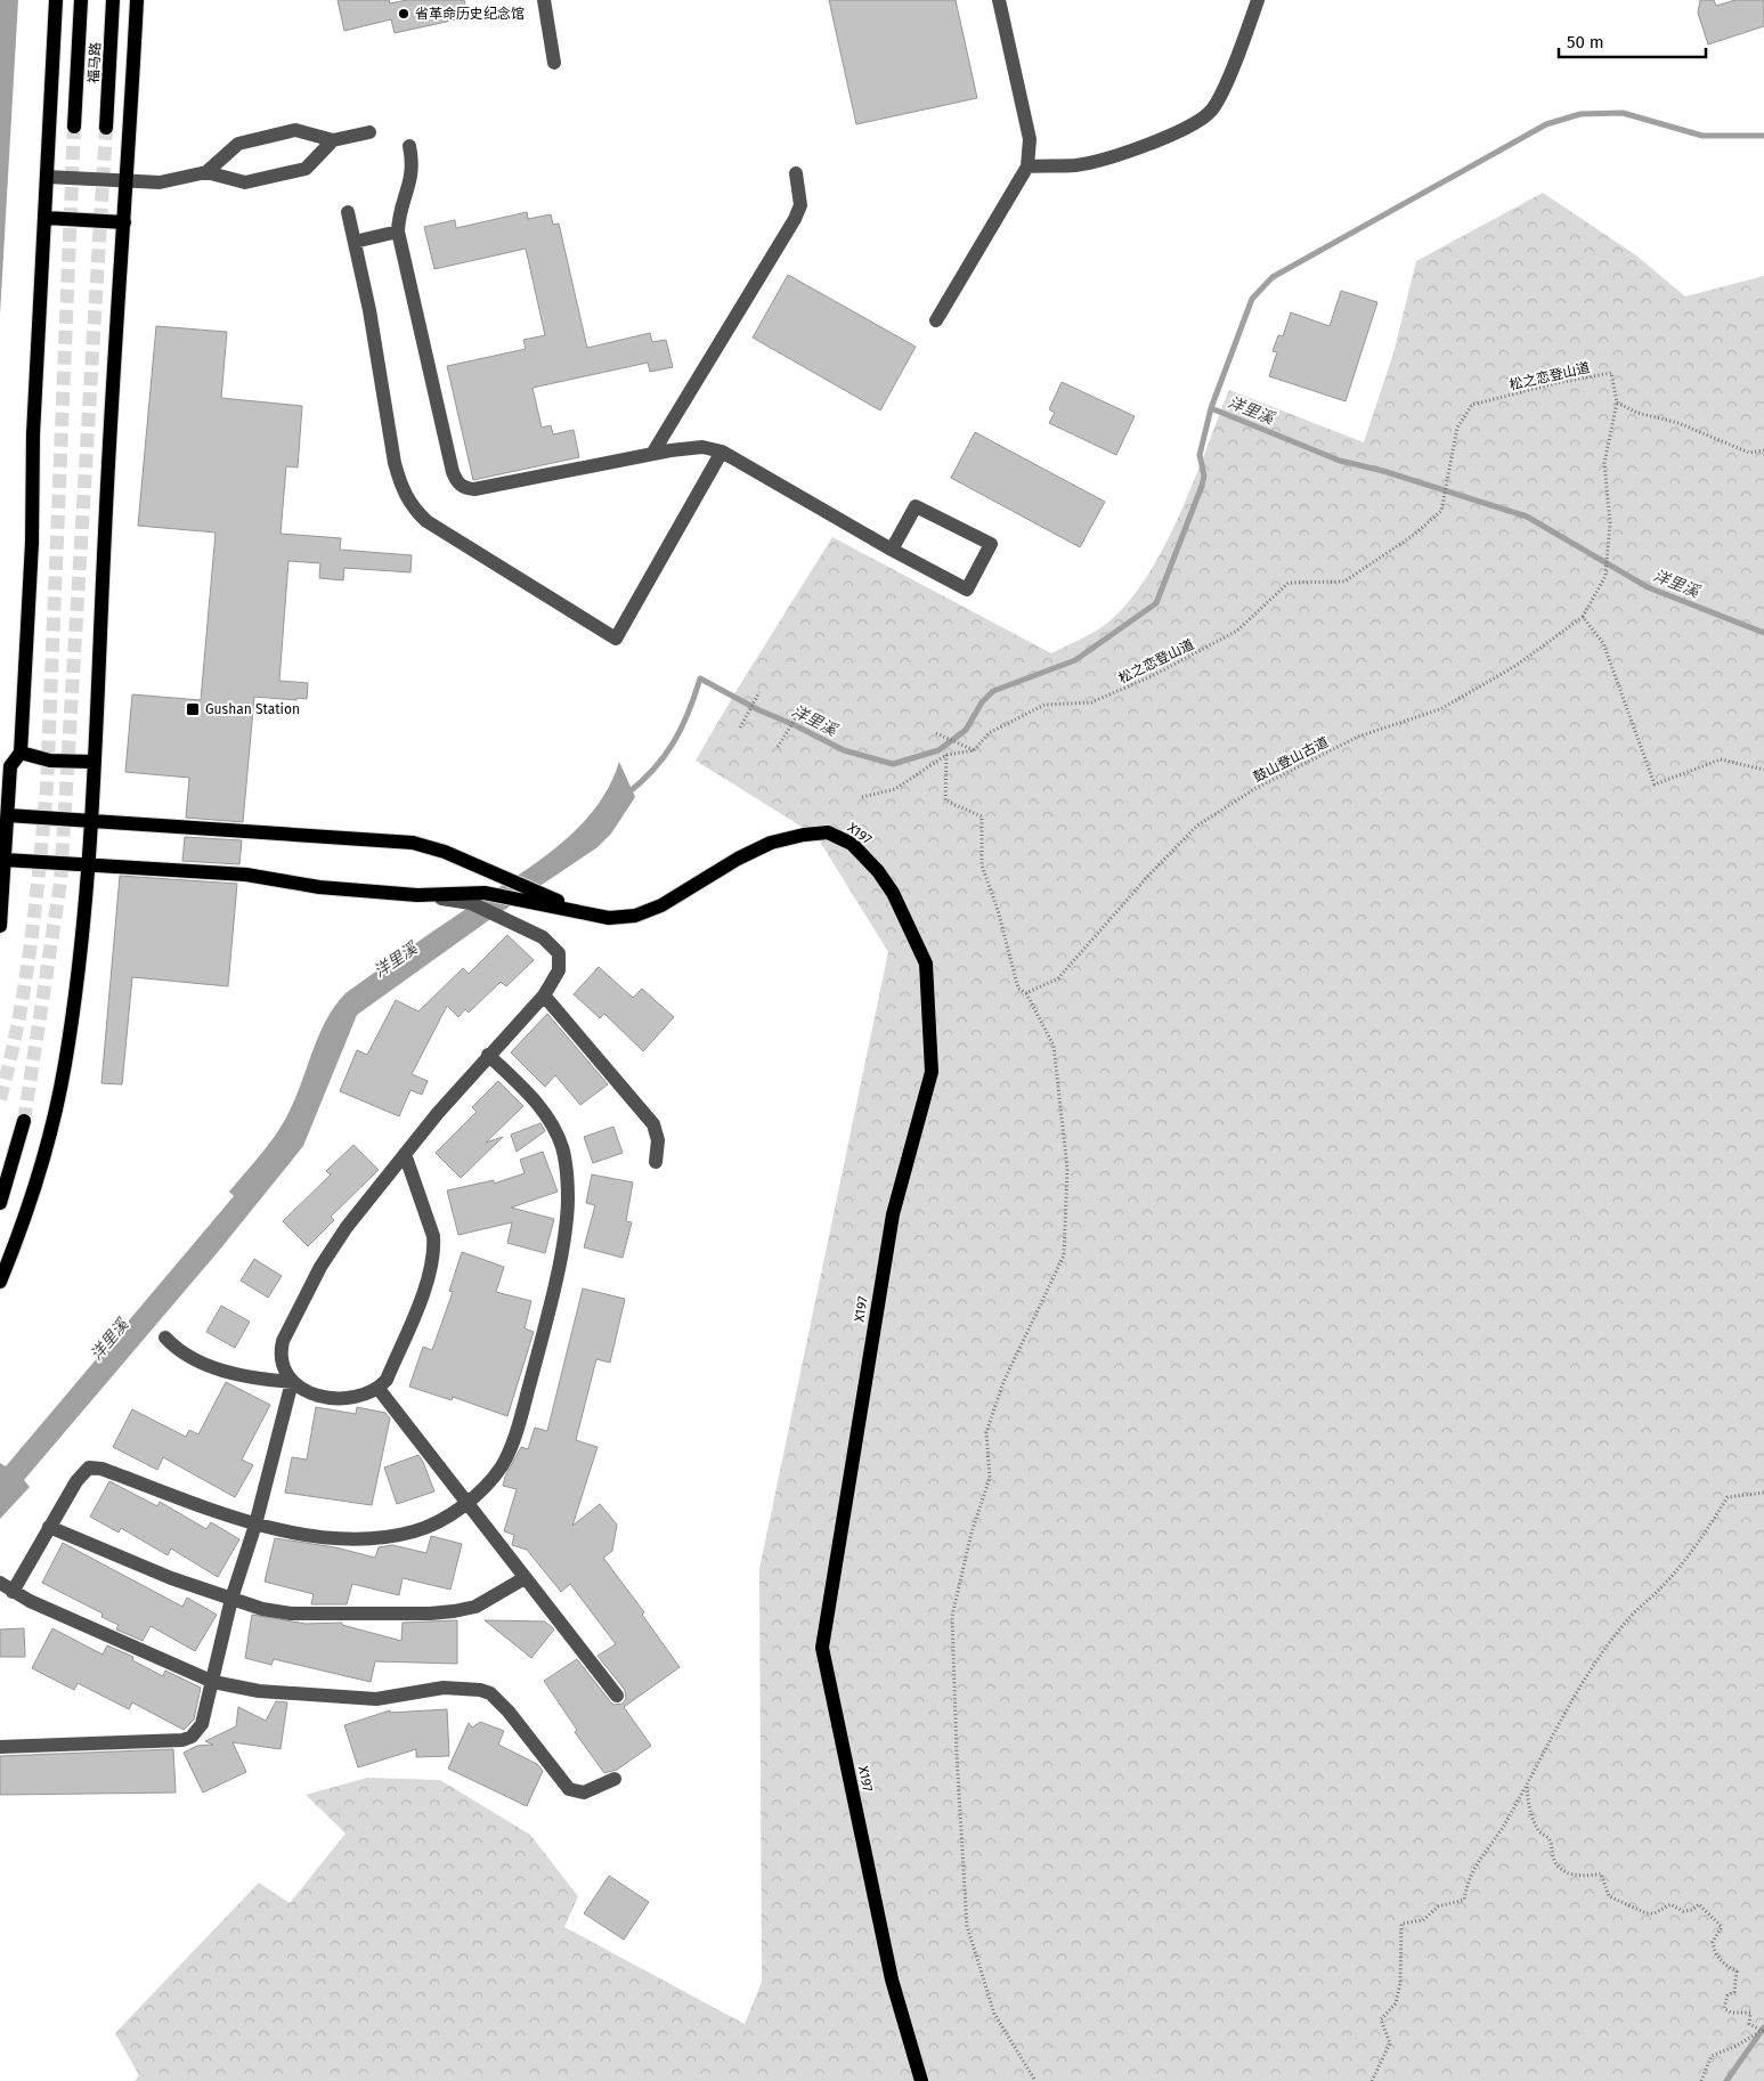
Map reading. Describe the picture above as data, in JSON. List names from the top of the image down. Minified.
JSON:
{"streets":{"main road":["福马路","X197"],"path":["松之恋登山道","鼓山登山古道"]},"water":["洋里溪"],"places":{"other":["省革命历史纪念馆"],"transit":["Gushan Station"]},"scale_bar":"50 m"}
